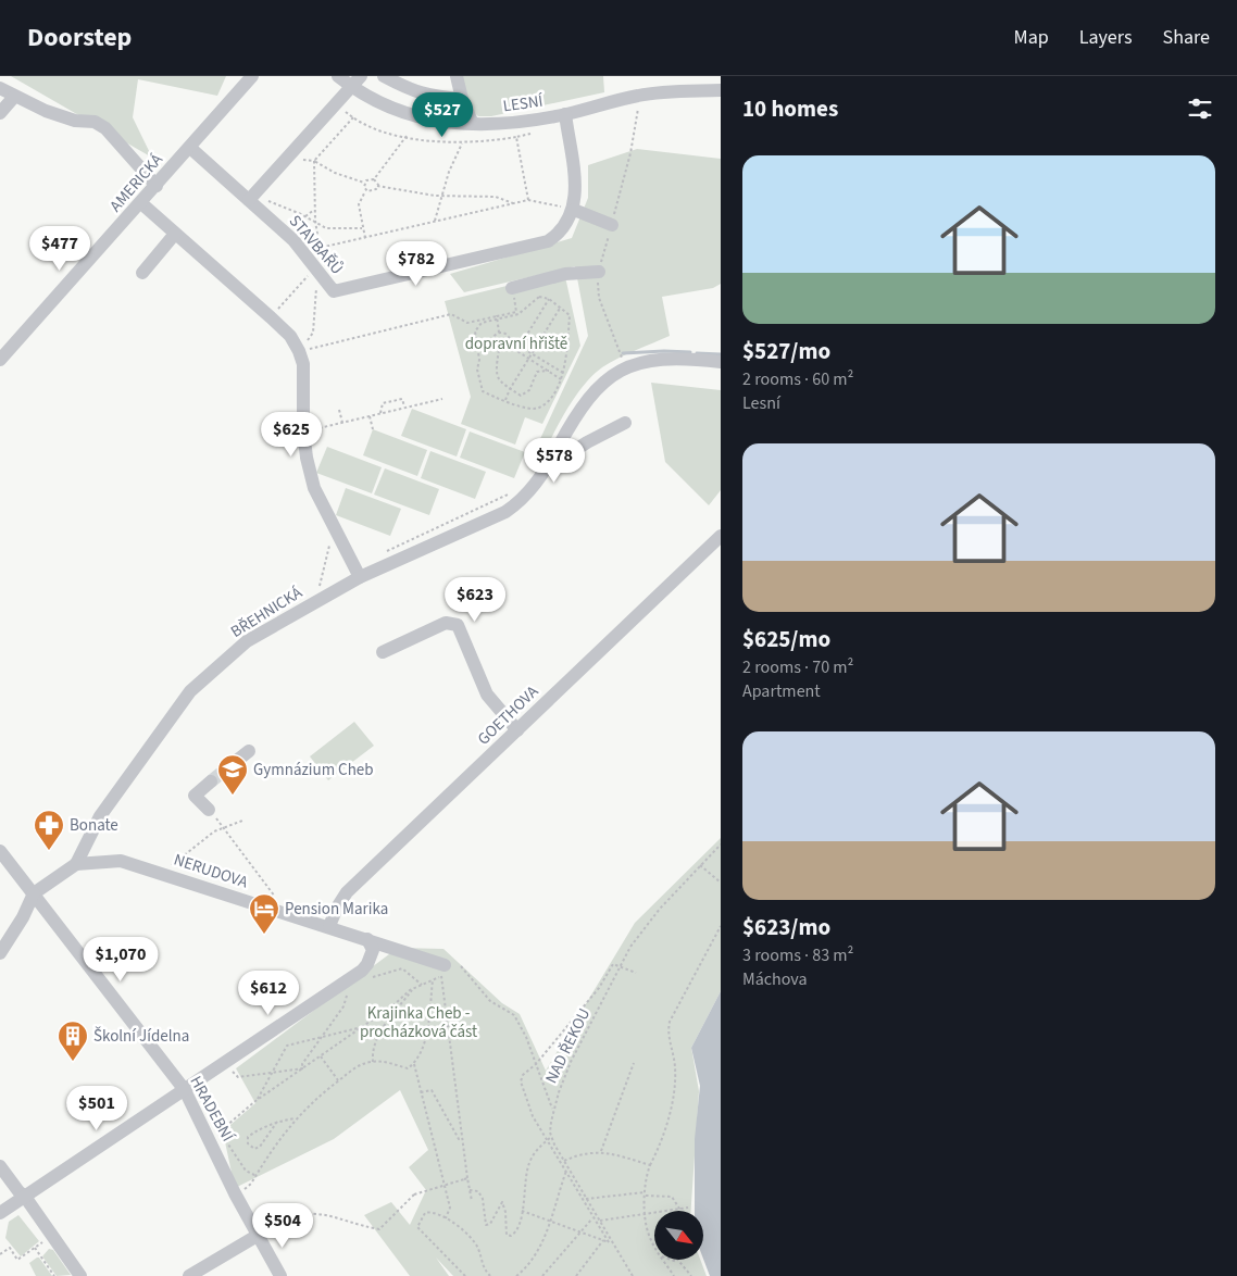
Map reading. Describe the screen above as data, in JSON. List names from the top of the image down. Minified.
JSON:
{"streets":{"street":["LESNÍ","AMERICKÁ","STAVBAŘŮ","BŘEHNICKÁ","GOETHOVA","NERUDOVA","HRADEBNÍ"],"path":["NAD ŘEKOU"]},"crossings":[["AMERICKÁ","STAVBAŘŮ"],["BŘEHNICKÁ","NERUDOVA"],["GOETHOVA","NERUDOVA"]],"parks":["dopravní hřiště","Krajinka Cheb - procházková část"],"places":{"school or university":["Gymnázium Cheb"],"pharmacy":["Bonate"],"hotel":["Pension Marika"],"building":["Školní Jídelna"]},"north":"bottom right","page":{"header":"Doorstep","nav":["Map","Layers","Share"],"heading":"10 homes","price":["$527","$477","$782","$625","$578","$623","$1,070","$612","$501","$504"],"list":[{"name":"$527/mo","note":"2 rooms · 60 m² · Lesní"},{"name":"$625/mo","note":"2 rooms · 70 m² · Apartment"},{"name":"$623/mo","note":"3 rooms · 83 m² · Máchova"}]}}
